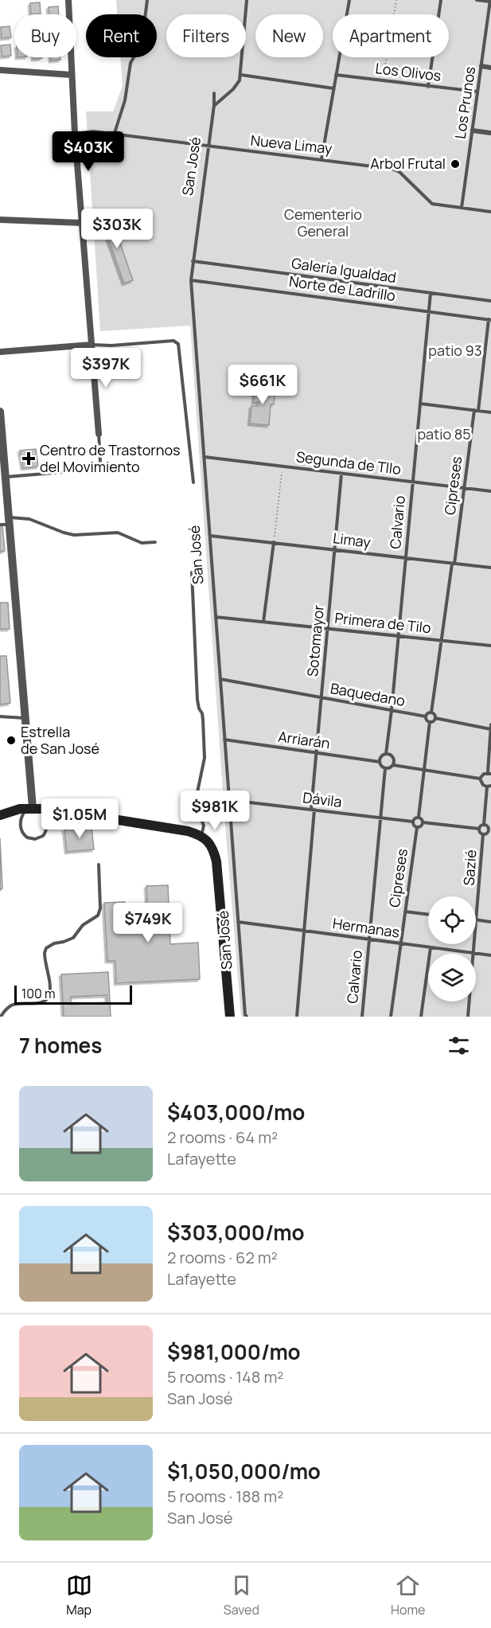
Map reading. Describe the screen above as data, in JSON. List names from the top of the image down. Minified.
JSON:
{"streets":{"main road":["San José"],"lane":["Los Olivos","Los Prunos","Nueva Limay","Galería Igualdad","Norte de Ladrillo","Segunda de TIlo","Cipreses","Calvario","Limay","Primera de Tilo","Sotomayor","Baquedano","Arriarán","Dávila","Sazié","Hermanas"]},"crossings":[["Los Olivos","Los Prunos"],["Los Prunos","Nueva Limay"],["Nueva Limay","San José"],["San José","Galería Igualdad"],["San José","Norte de Ladrillo"],["San José","Segunda de TIlo"],["San José","Limay"],["San José","Primera de Tilo"],["San José","Baquedano"],["San José","Arriarán"],["San José","Dávila"],["San José","Hermanas"],["Galería Igualdad","Calvario"],["Norte de Ladrillo","Calvario"],["Segunda de TIlo","Cipreses"],["Segunda de TIlo","Calvario"],["Segunda de TIlo","Sotomayor"],["Cipreses","Limay"],["Cipreses","Primera de Tilo"],["Cipreses","Baquedano"],["Cipreses","Dávila"],["Cipreses","Hermanas"],["Calvario","Limay"],["Calvario","Primera de Tilo"],["Calvario","Baquedano"],["Calvario","Arriarán"],["Calvario","Dávila"],["Calvario","Hermanas"],["Limay","Sotomayor"],["Primera de Tilo","Sotomayor"],["Sotomayor","Baquedano"],["Sotomayor","Arriarán"],["Sotomayor","Dávila"],["Sotomayor","Hermanas"],["Sazié","Hermanas"]],"parks":["Cementerio General","patio 93","patio 85"],"places":{"other":["Arbol Frutal","Estrella de San José"],"health":["Centro de Trastornos del Movimiento"]},"scale_bar":"100 m","page":{"chip":["Buy","Rent","Filters","New","Apartment"],"price":["$403K","$303K","$397K","$661K","$981K","$1.05M","$749K"],"scale":"100 m","heading":"7 homes","list":[{"name":"$403,000/mo","note":"2 rooms · 64 m² · Lafayette"},{"name":"$303,000/mo","note":"2 rooms · 62 m² · Lafayette"},{"name":"$981,000/mo","note":"5 rooms · 148 m² · San José"},{"name":"$1,050,000/mo","note":"5 rooms · 188 m² · San José"}],"tabs":["Map","Saved","Home"]}}
